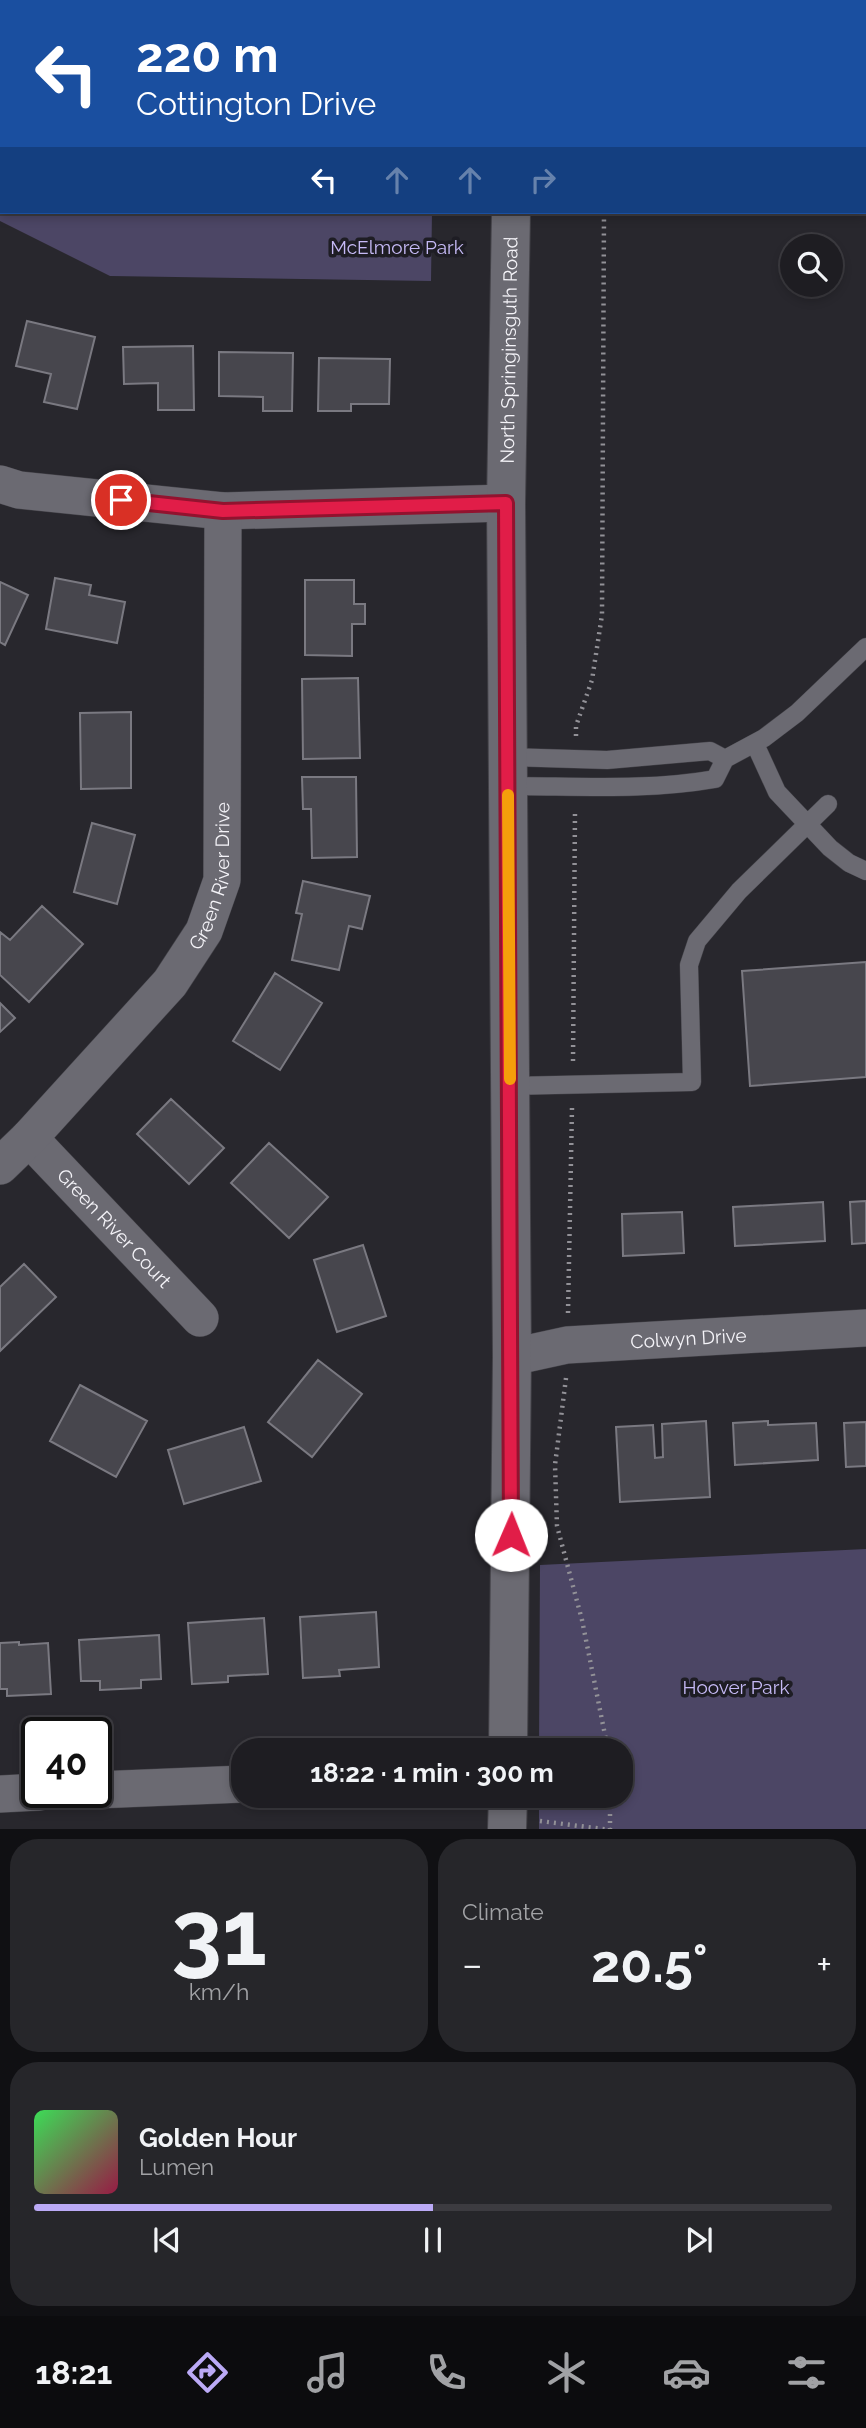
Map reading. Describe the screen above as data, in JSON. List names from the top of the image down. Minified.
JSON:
{"streets":{"street":["North Springinsguth Road","Green River Drive","Green River Court","Colwyn Drive"]},"crossings":[["North Springinsguth Road","Colwyn Drive"],["Green River Drive","Green River Court"]],"parks":["McElmore Park","Hoover Park"],"page":{"turn":["220 m","Cottington Drive"],"limit":"40","trip":"18:22 · 1 min · 300 m","tile":[["31","km/h"],"Climate"],"heat":["−","20.5°","+"],"song":["Golden Hour","Lumen"],"tabs":"18:21"}}
